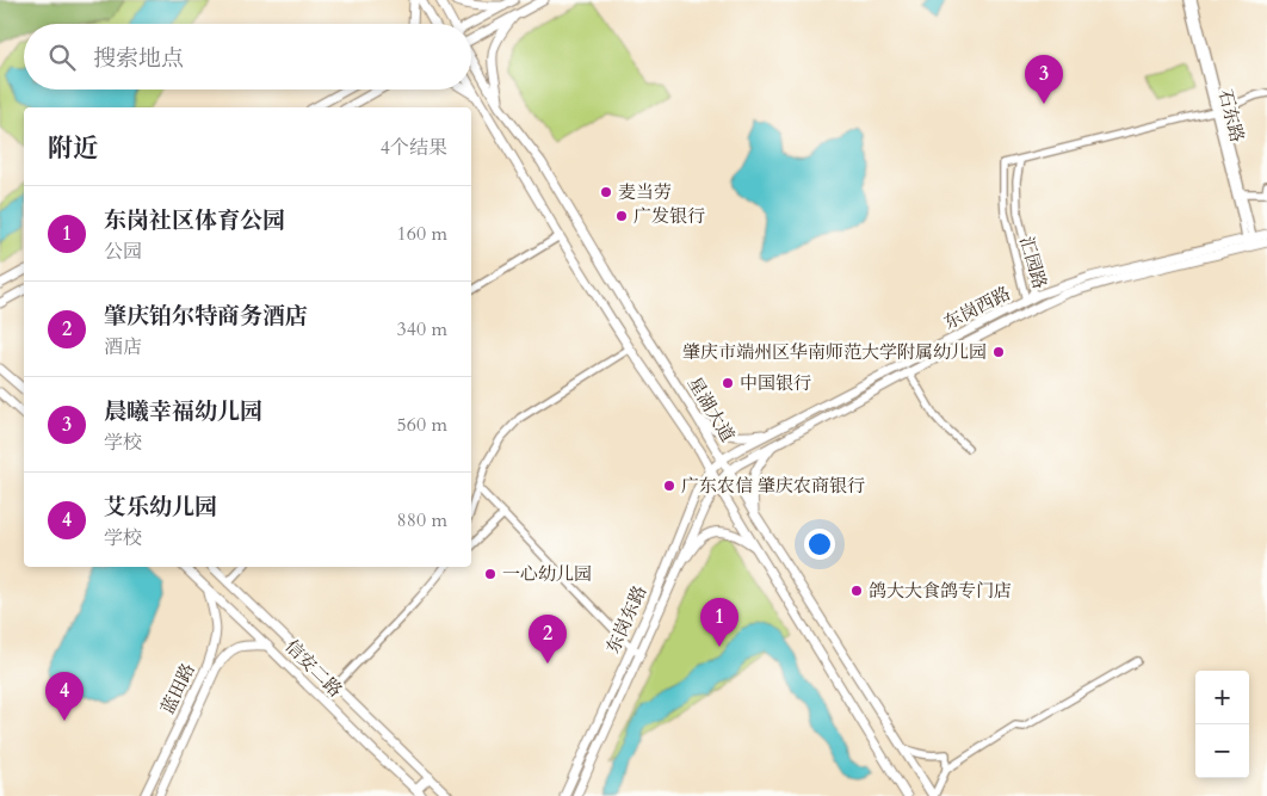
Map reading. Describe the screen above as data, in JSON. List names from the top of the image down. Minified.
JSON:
{"streets":{"main road":["东岗西路","星湖大道","东岗东路","信安二路","蓝田路"],"street":["石东路","汇园路"]},"crossings":[["石东路","东岗西路"],["汇园路","东岗西路"],["东岗西路","星湖大道"],["东岗西路","东岗东路"],["星湖大道","东岗东路"],["信安二路","蓝田路"]],"places":["麦当劳","广发银行","肇庆市端州区华南师范大学附属幼儿园","中国银行","广东农信 肇庆农商银行","一心幼儿园","鸽大大食鸽专门店"],"page":{"search":"搜索地点","pins":["3","1","2","4"],"heading":["附近","4个结果"],"list":[{"mark":"1","name":"东岗社区体育公园","note":"公园","value":"160 m"},{"mark":"2","name":"肇庆铂尔特商务酒店","note":"酒店","value":"340 m"},{"mark":"3","name":"晨曦幸福幼儿园","note":"学校","value":"560 m"},{"mark":"4","name":"艾乐幼儿园","note":"学校","value":"880 m"}],"map_buttons":["+","−"]}}
